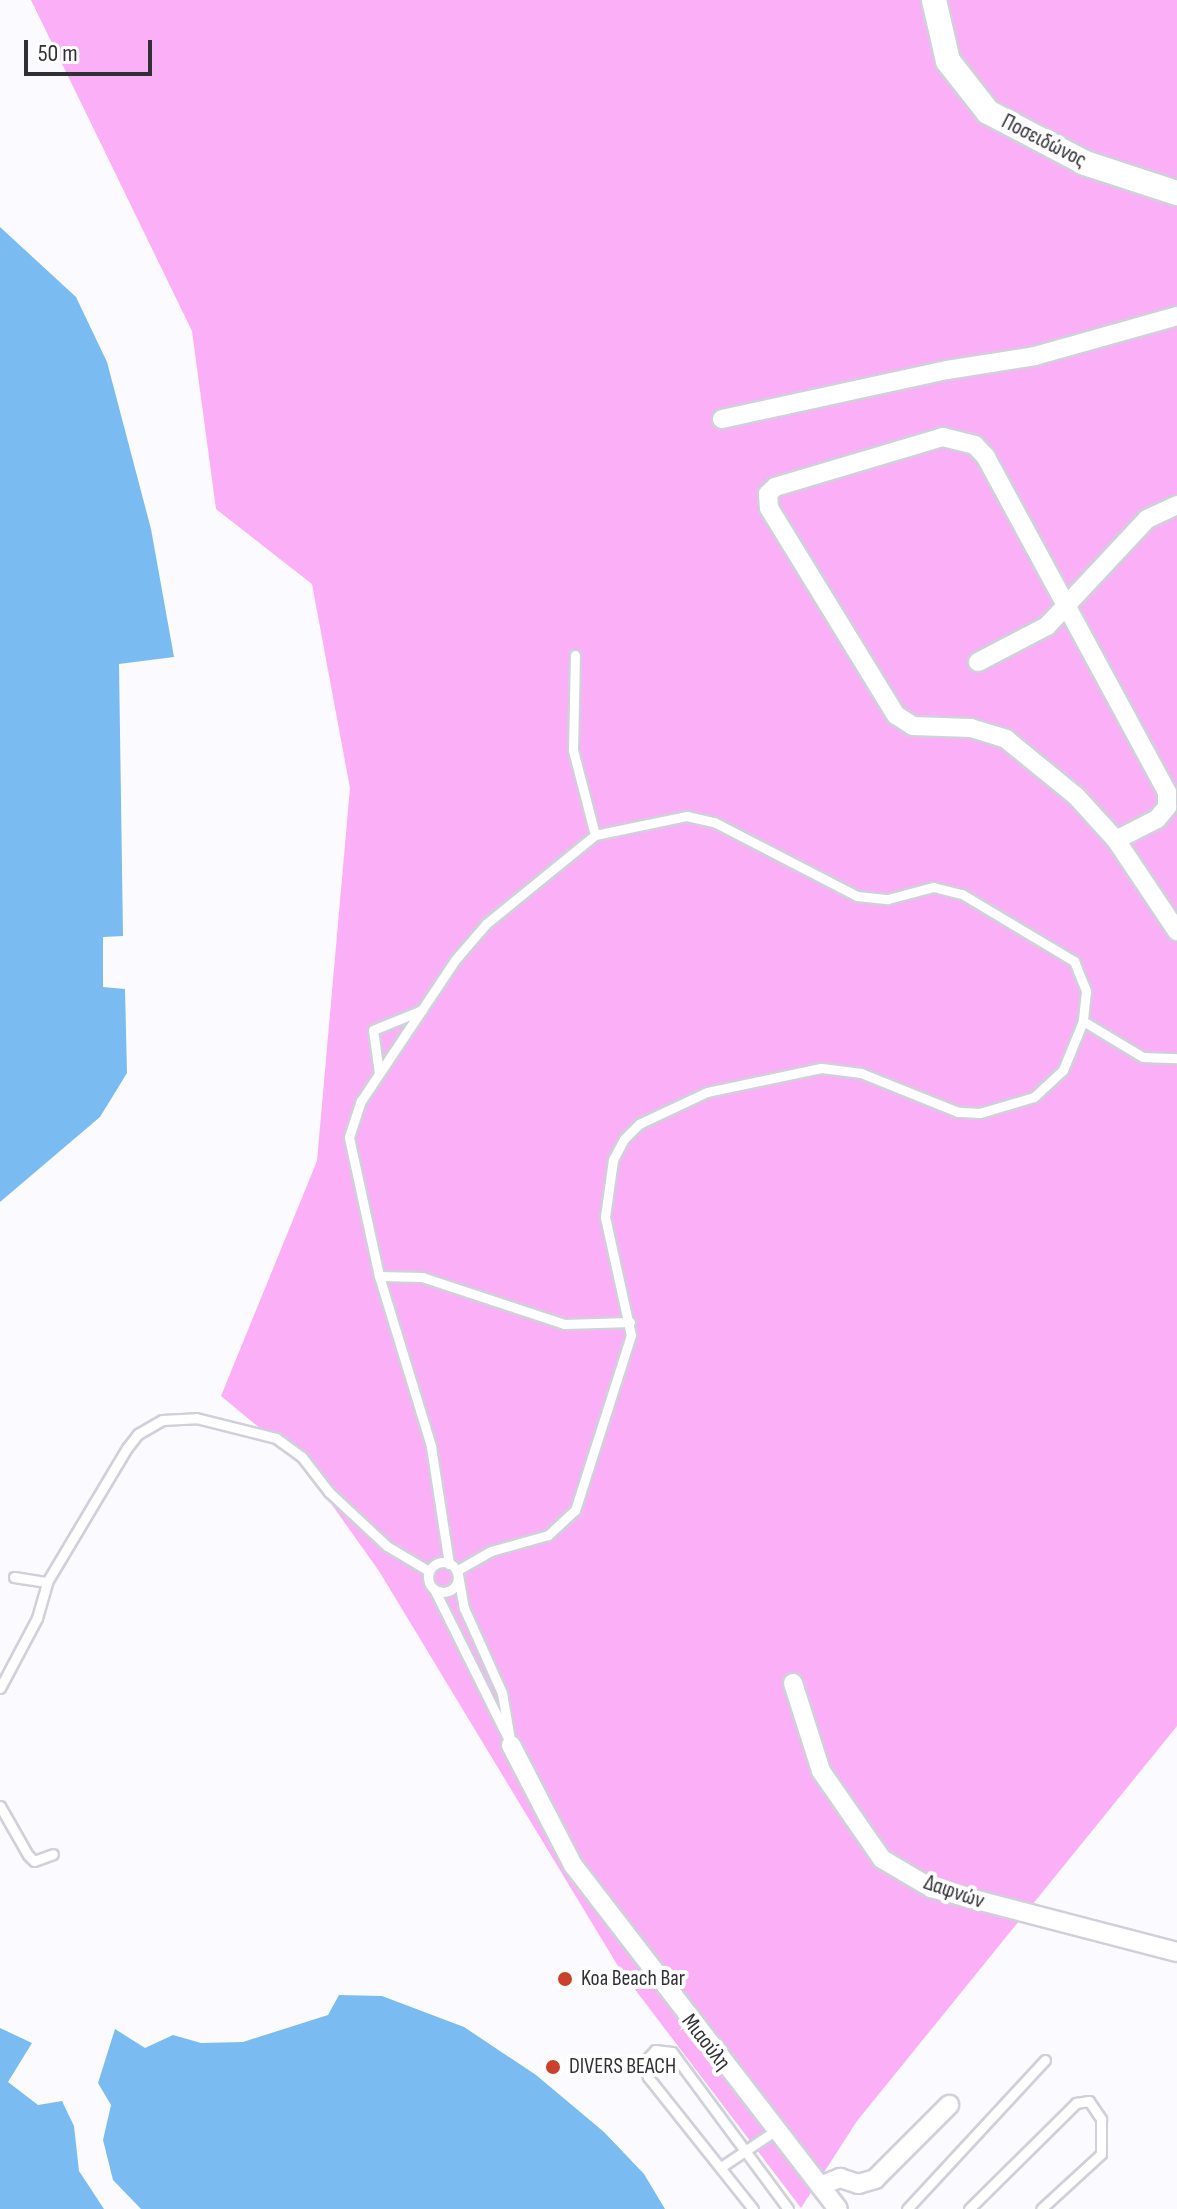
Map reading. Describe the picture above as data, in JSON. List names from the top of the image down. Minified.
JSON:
{"streets":{"street":["Ποσειδώνος","Δαφνών","Μιαούλη"]},"places":["Koa Beach Bar","DIVERS BEACH"],"scale_bar":"50 m"}
